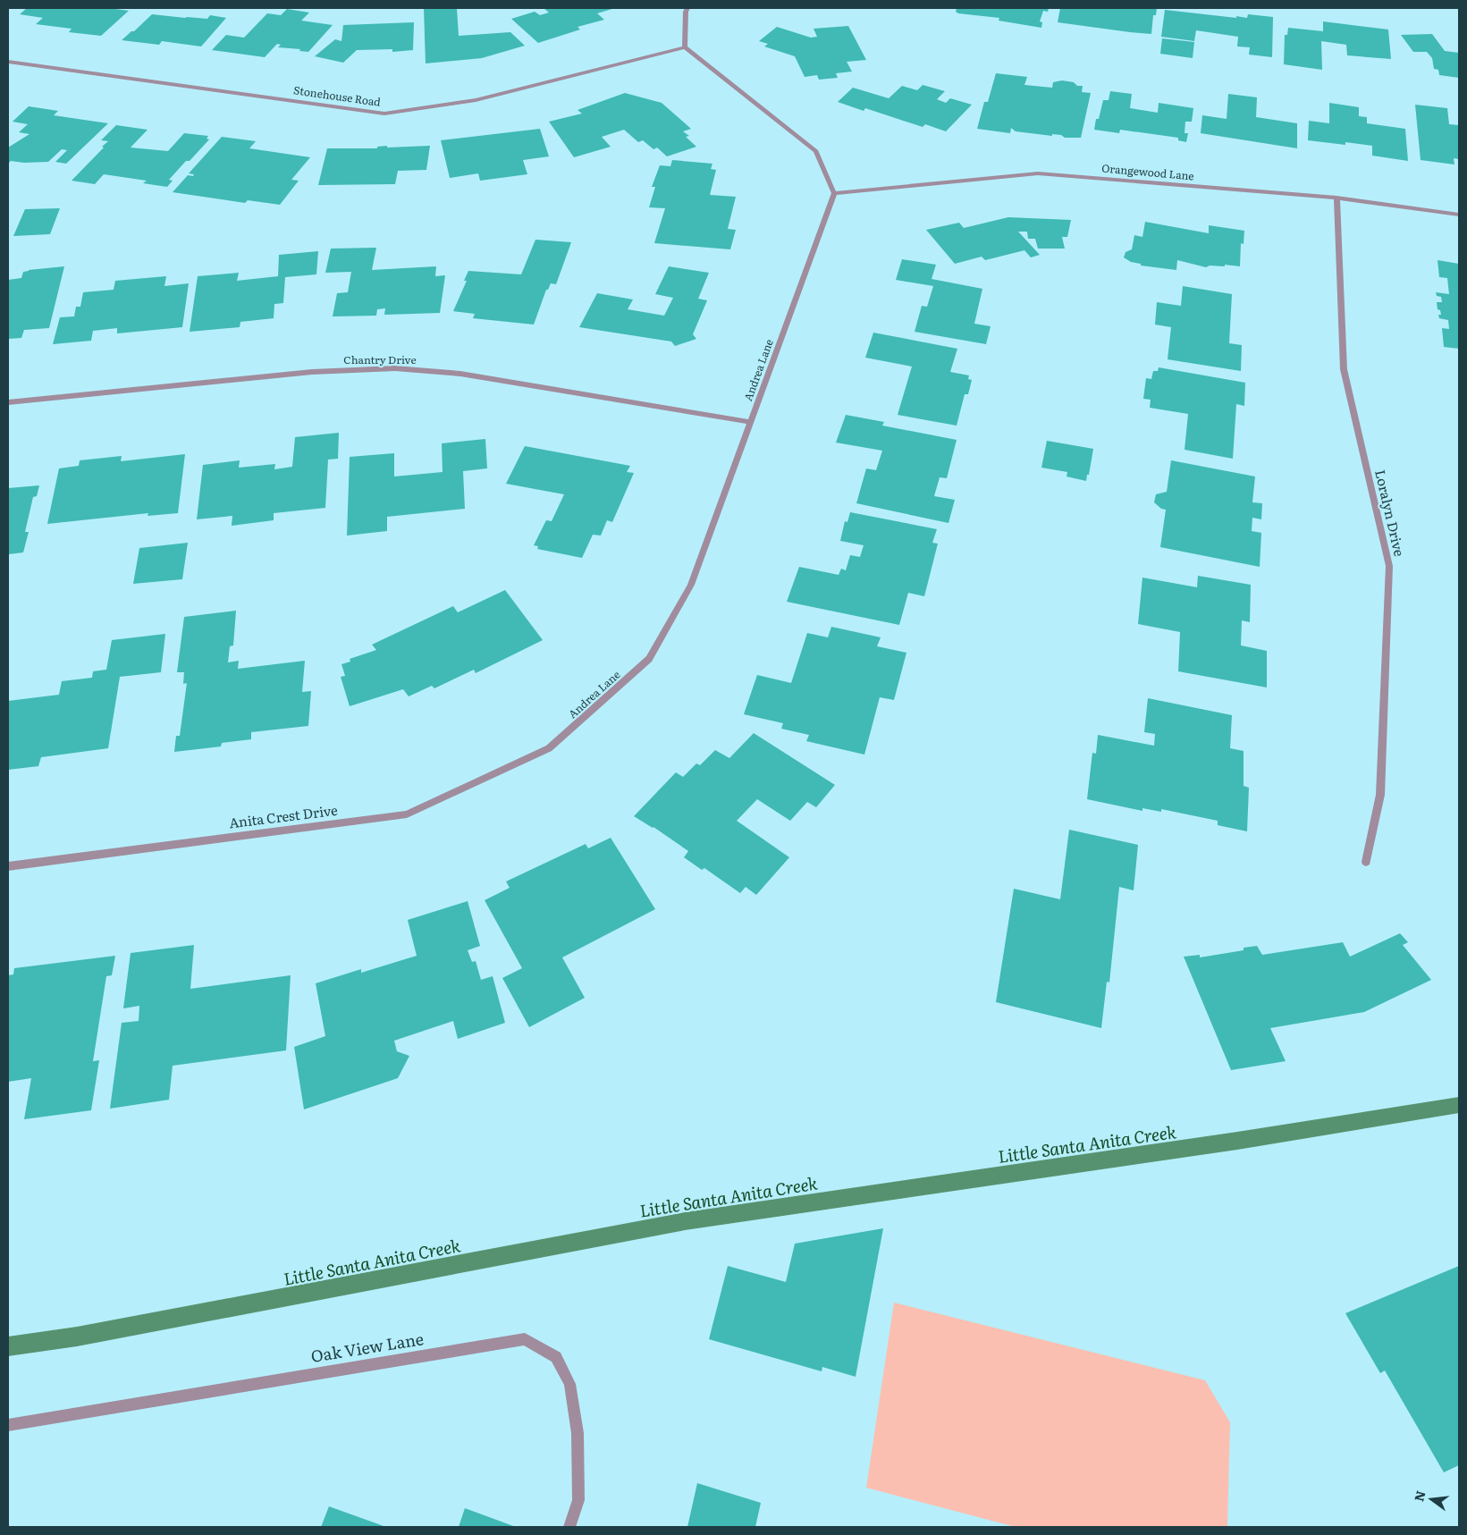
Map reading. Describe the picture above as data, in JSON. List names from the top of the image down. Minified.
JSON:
{"streets":{"street":["Stonehouse Road","Orangewood Lane","Chantry Drive","Andrea Lane","Loralyn Drive","Anita Crest Drive","Oak View Lane"]},"crossings":[["Orangewood Lane","Andrea Lane"],["Orangewood Lane","Loralyn Drive"],["Chantry Drive","Andrea Lane"],["Andrea Lane","Anita Crest Drive"]],"water":["Little Santa Anita Creek"],"north":"left"}
